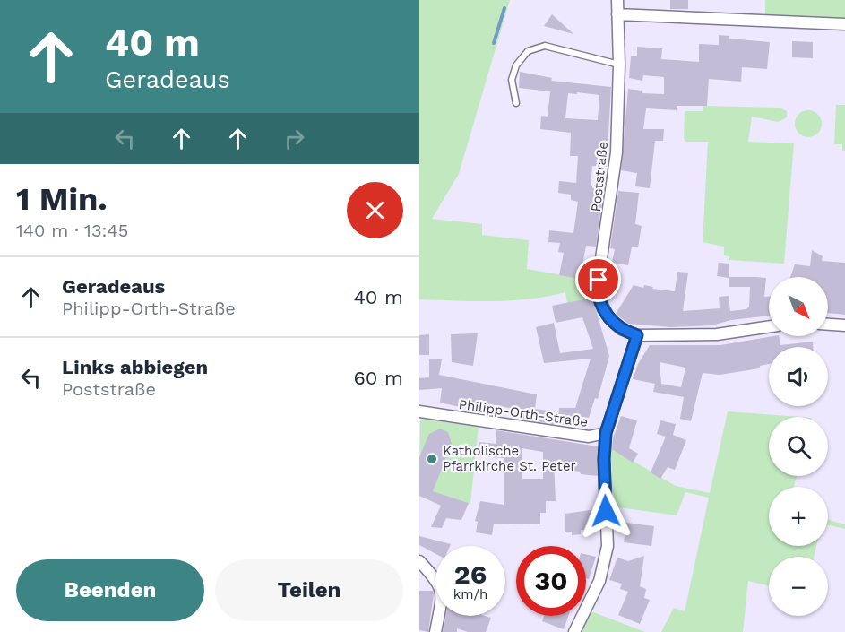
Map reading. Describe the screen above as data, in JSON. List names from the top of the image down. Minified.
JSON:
{"streets":{"street":["Poststraße","Philipp-Orth-Straße"]},"crossings":[["Poststraße","Philipp-Orth-Straße"]],"places":["Katholische Pfarrkirche St. Peter"],"north":"bottom right","page":{"turn":["40 m","Geradeaus"],"heading":["1 Min.","140 m · 13:45"],"list":[{"name":"Geradeaus","note":"Philipp-Orth-Straße","value":"40 m"},{"name":"Links abbiegen","note":"Poststraße","value":"60 m"}],"map_buttons":["+","−"],"speed":"26 km/h","limit":"30","buttons":["Beenden","Teilen"]}}
